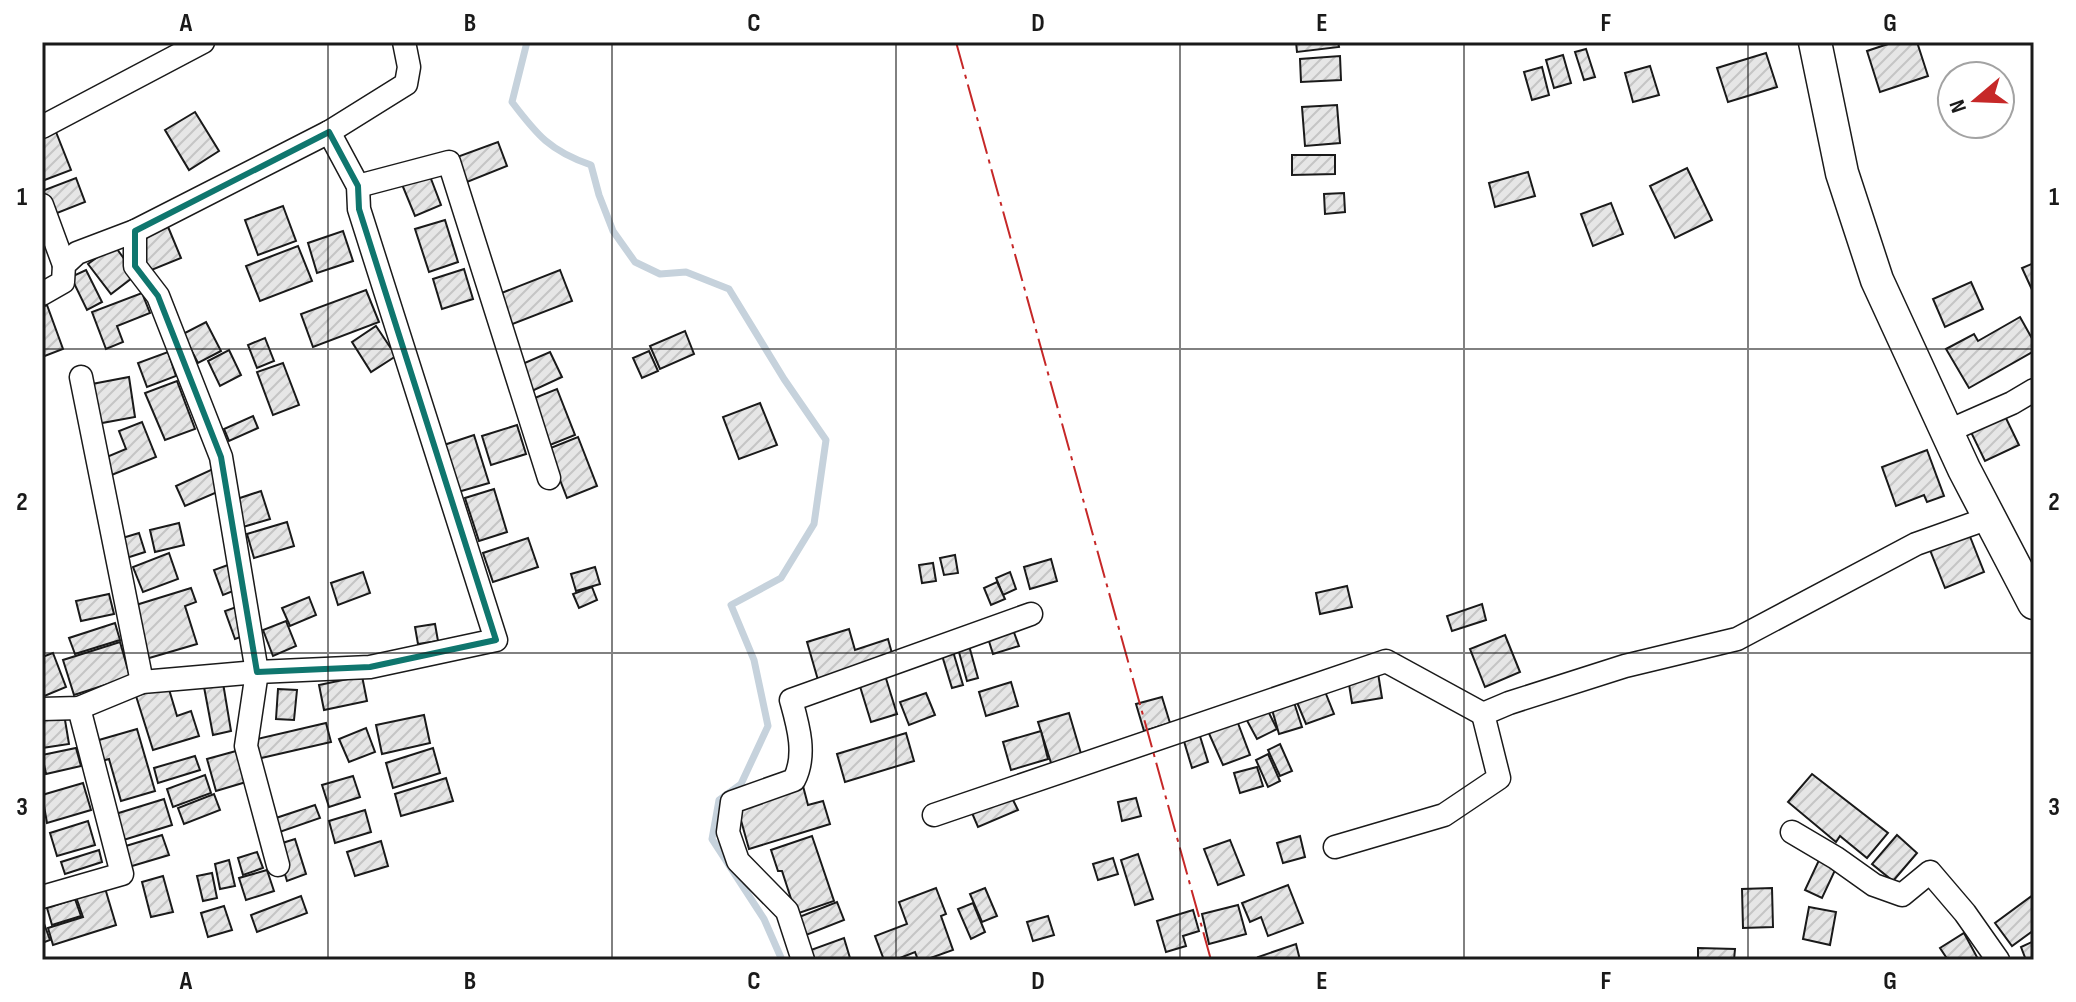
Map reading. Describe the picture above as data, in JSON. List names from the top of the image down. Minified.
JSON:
{"north":"left","grid":{"columns":["A","B","C","D","E","F","G"],"rows":["1","2","3"]}}
